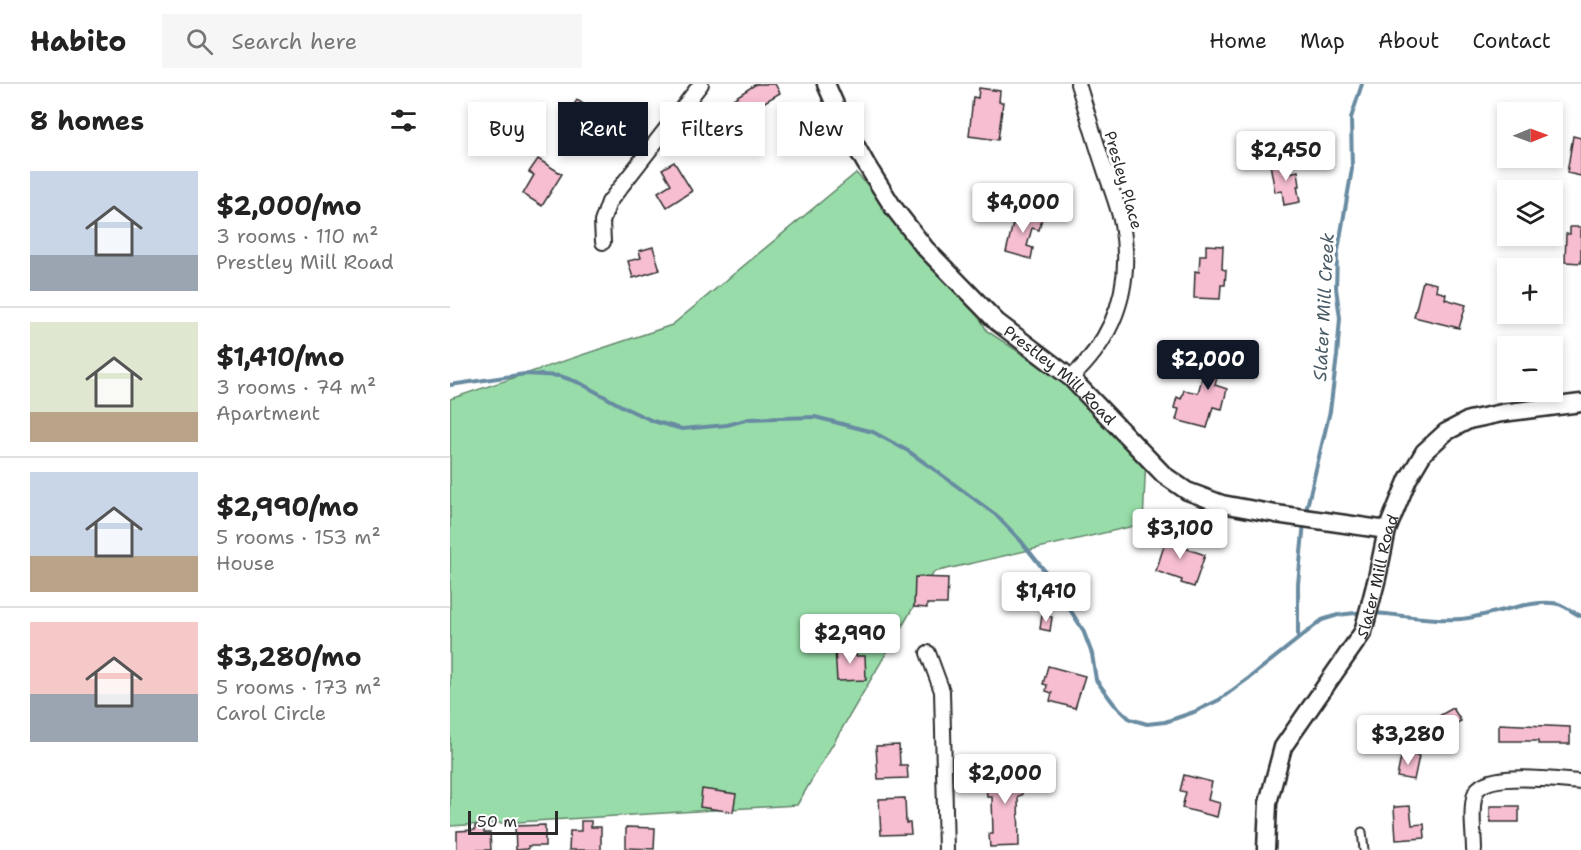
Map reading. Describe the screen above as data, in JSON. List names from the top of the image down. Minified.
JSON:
{"streets":{"street":["Presley Place","Prestley Mill Road","Slater Mill Road"]},"crossings":[["Presley Place","Prestley Mill Road"],["Prestley Mill Road","Slater Mill Road"]],"water":["Slater Mill Creek"],"scale_bar":"50 m","north":"right","page":{"header":"Habito","search":"Search here","nav":["Home","Map","About","Contact"],"heading":"8 homes","map_buttons":["+","−"],"chip":["Buy","Rent","Filters","New"],"price":["$2,450","$4,000","$2,000","$3,100","$1,410","$2,990","$3,280","$2,000"],"list":[{"name":"$2,000/mo","note":"3 rooms · 110 m² · Prestley Mill Road"},{"name":"$1,410/mo","note":"3 rooms · 74 m² · Apartment"},{"name":"$2,990/mo","note":"5 rooms · 153 m² · House"},{"name":"$3,280/mo","note":"5 rooms · 173 m² · Carol Circle"}],"scale":"50 m"}}
